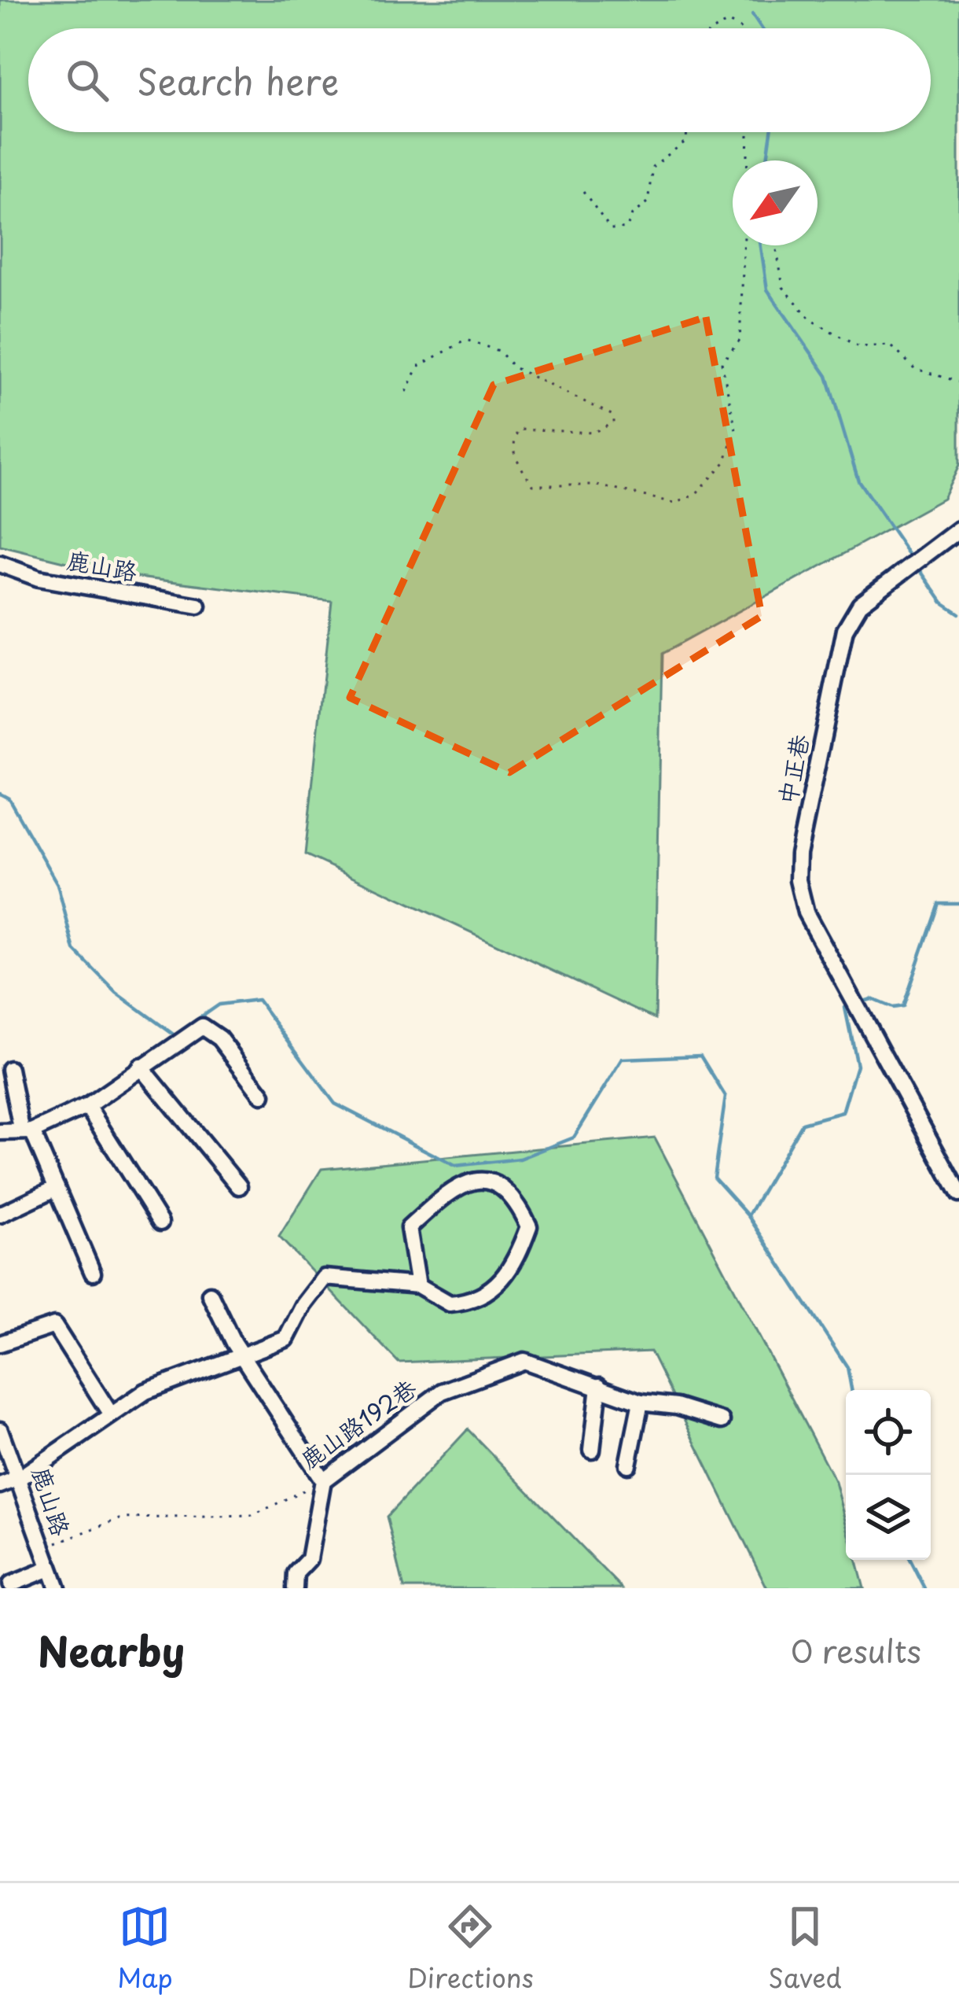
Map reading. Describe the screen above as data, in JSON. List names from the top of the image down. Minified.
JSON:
{"streets":{"street":["鹿山路","中正巷","鹿山路192巷"]},"crossings":[["鹿山路","鹿山路192巷"]],"north":"bottom left","page":{"search":"Search here","heading":["Nearby","0 results"],"nav":["Map","Directions","Saved"]}}
